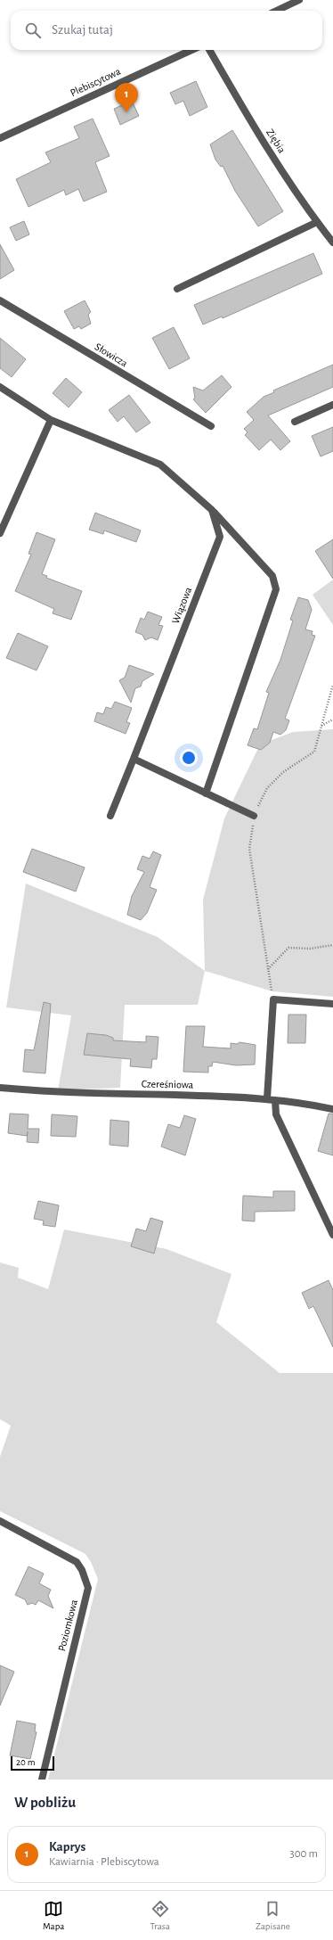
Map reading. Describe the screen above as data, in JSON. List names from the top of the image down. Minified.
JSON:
{"streets":{"street":["Plebiscytowa","Ziębia","Słowicza","Wiązowa","Czereśniowa","Poziomkowa"]},"scale_bar":"20 m","page":{"search":"Szukaj tutaj","pins":"1","scale":"20 m","heading":"W pobliżu","list":[{"mark":"1","name":"Kaprys","note":"Kawiarnia · Plebiscytowa","value":"300 m"}],"nav":["Mapa","Trasa","Zapisane"]}}
